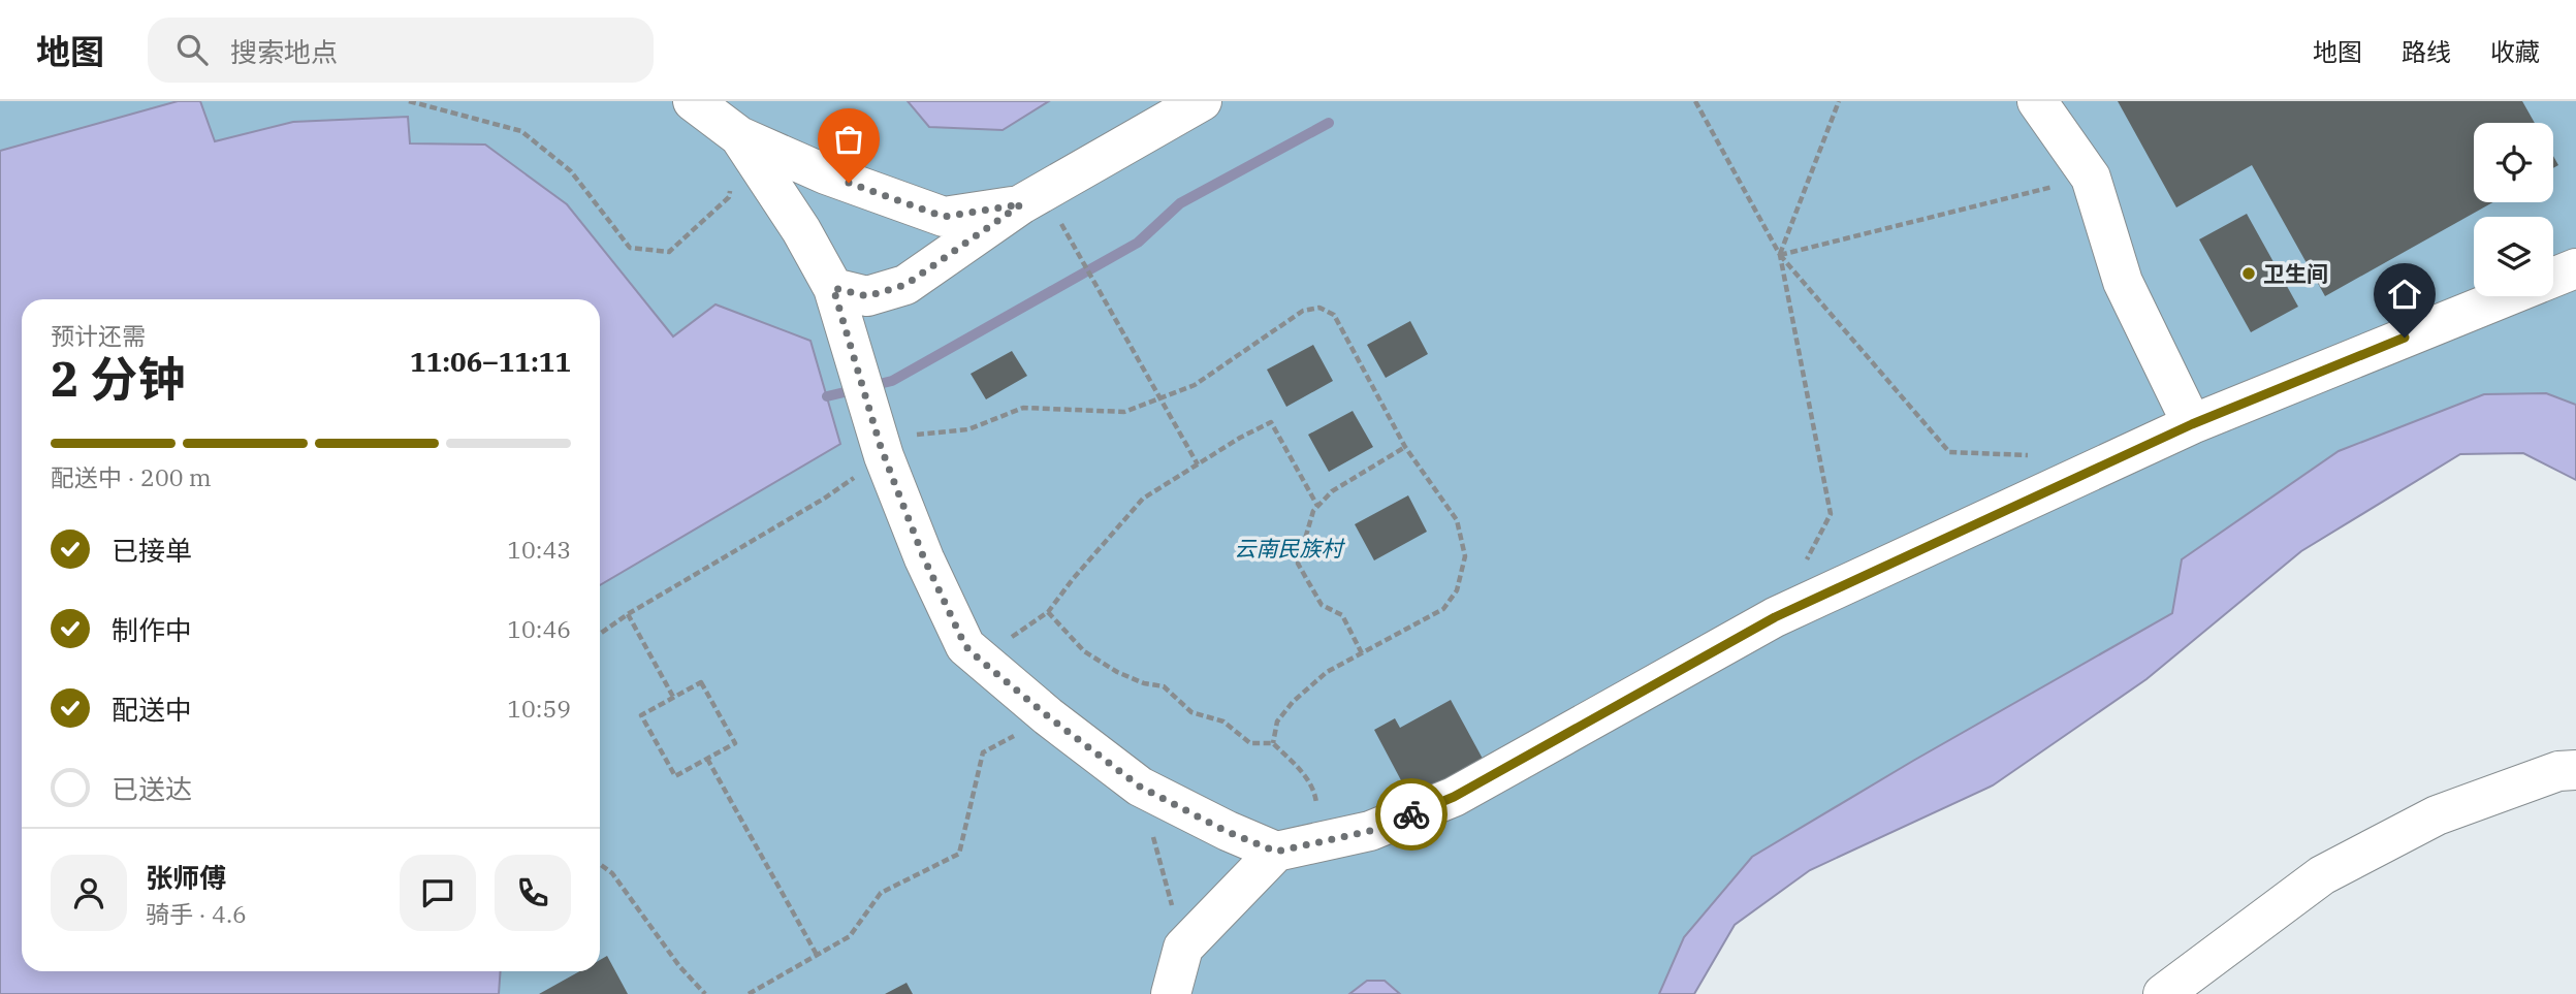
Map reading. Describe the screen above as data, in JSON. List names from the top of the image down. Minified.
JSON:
{"parks":["云南民族村"],"places":["卫生间"],"page":{"header":"地图","search":"搜索地点","nav":["地图","路线","收藏"],"heading":["2 分钟","预计还需","11:06–11:11"],"panel":["张师傅","骑手 · 4.6"],"bar":"配送中 · 200 m","list":[["已接单","10:43"],["制作中","10:46"],["配送中","10:59"],"已送达"]}}
